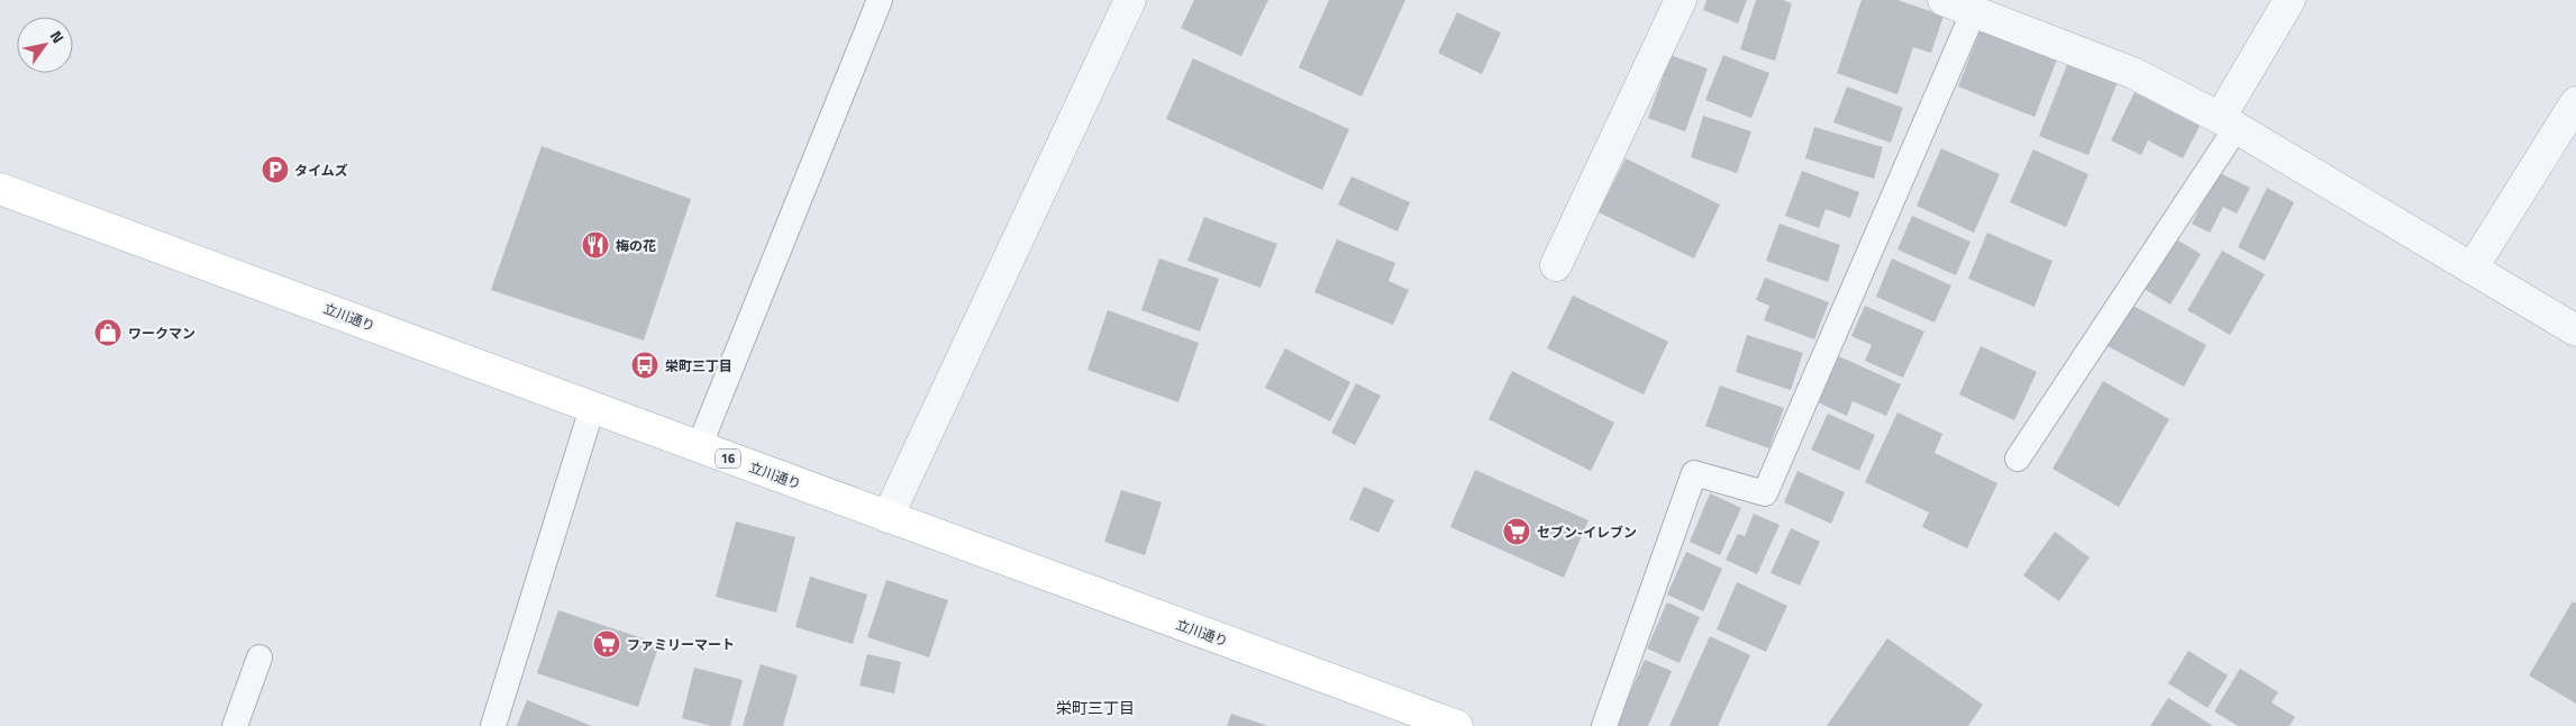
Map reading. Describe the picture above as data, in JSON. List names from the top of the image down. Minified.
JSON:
{"streets":{"main road":["立川通り","16"]},"districts":["栄町三丁目"],"places":{"parking":["タイムズ"],"restaurant":["梅の花"],"shop":["ワークマン"],"bus stop":["栄町三丁目"],"supermarket":["セブン-イレブン","ファミリーマート"]},"north":"top right"}
